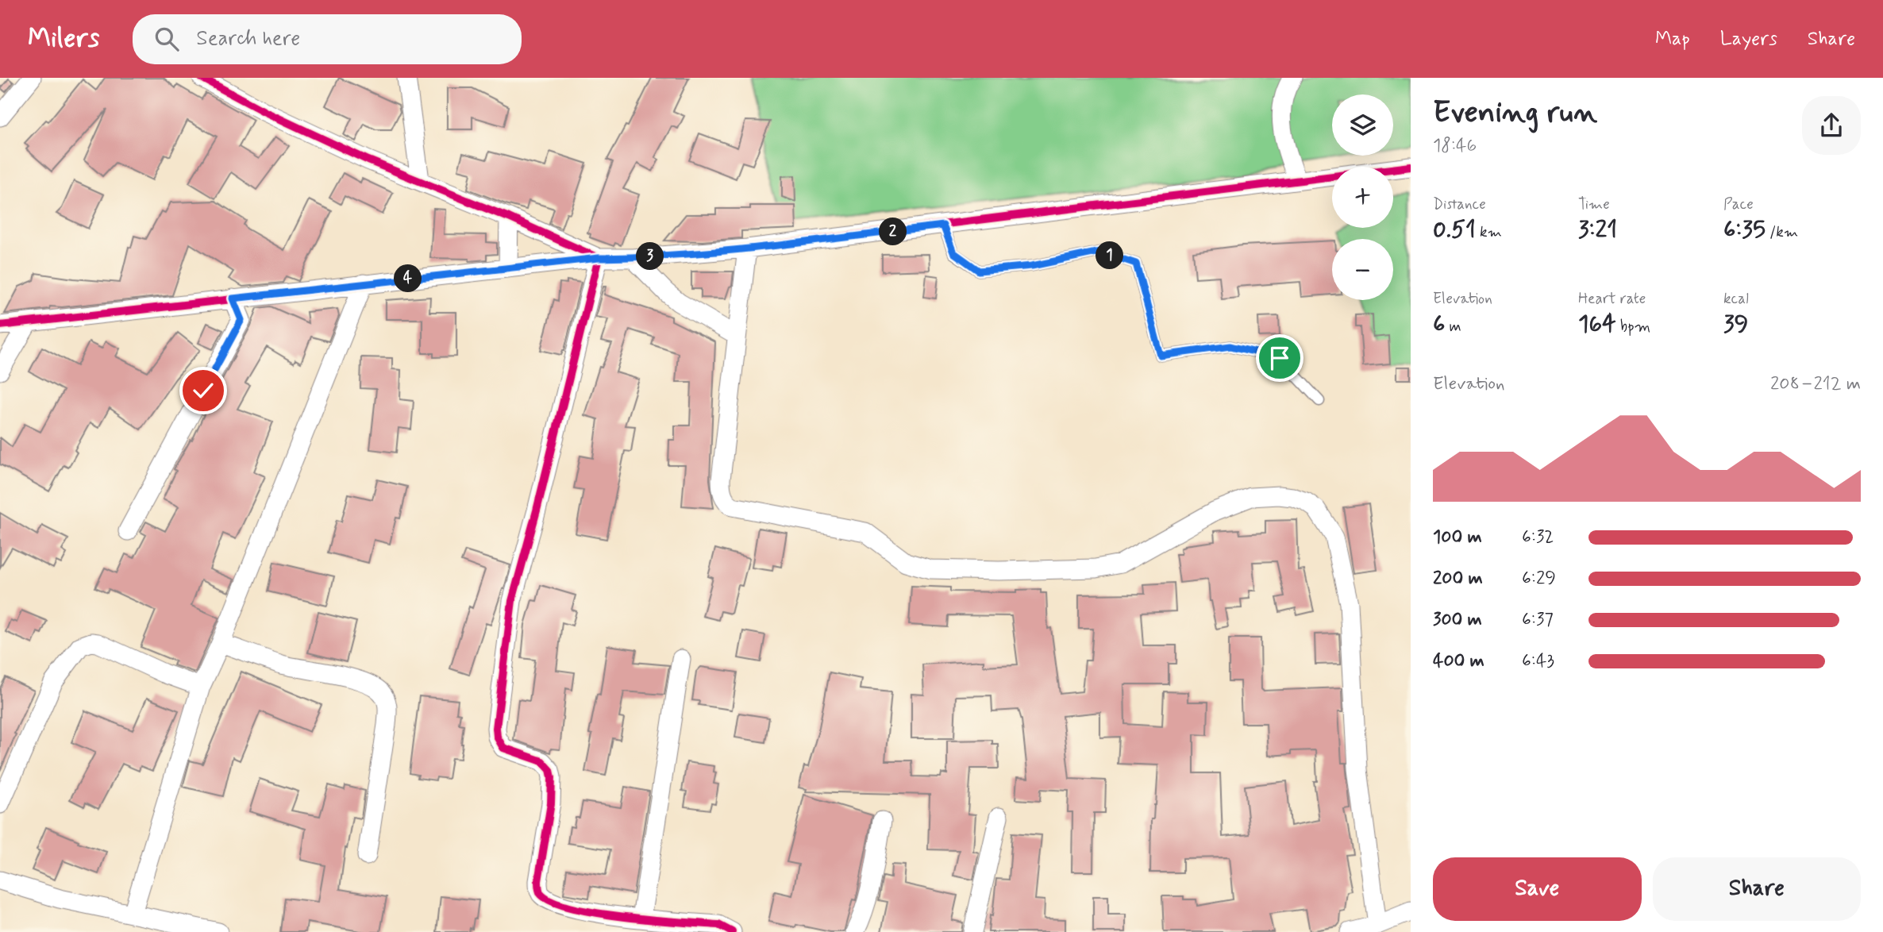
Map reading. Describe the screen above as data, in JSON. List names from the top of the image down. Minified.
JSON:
{"page":{"header":"Milers","search":"Search here","nav":["Map","Layers","Share"],"heading":["Evening run","18:46"],"map_buttons":["+","−"],"stats":[["Distance","0.51 km"],["Time","3:21"],["Pace","6:35 /km"],["Elevation","6 m"],["Heart rate","164 bpm"],["kcal","39"]],"pins":["2","1","3","4"],"chart":["Elevation","208–212 m"],"list":[{"name":"100 m","note":"6:32"},{"name":"200 m","note":"6:29"},{"name":"300 m","note":"6:37"},{"name":"400 m","note":"6:43"}],"buttons":["Save","Share"]}}
